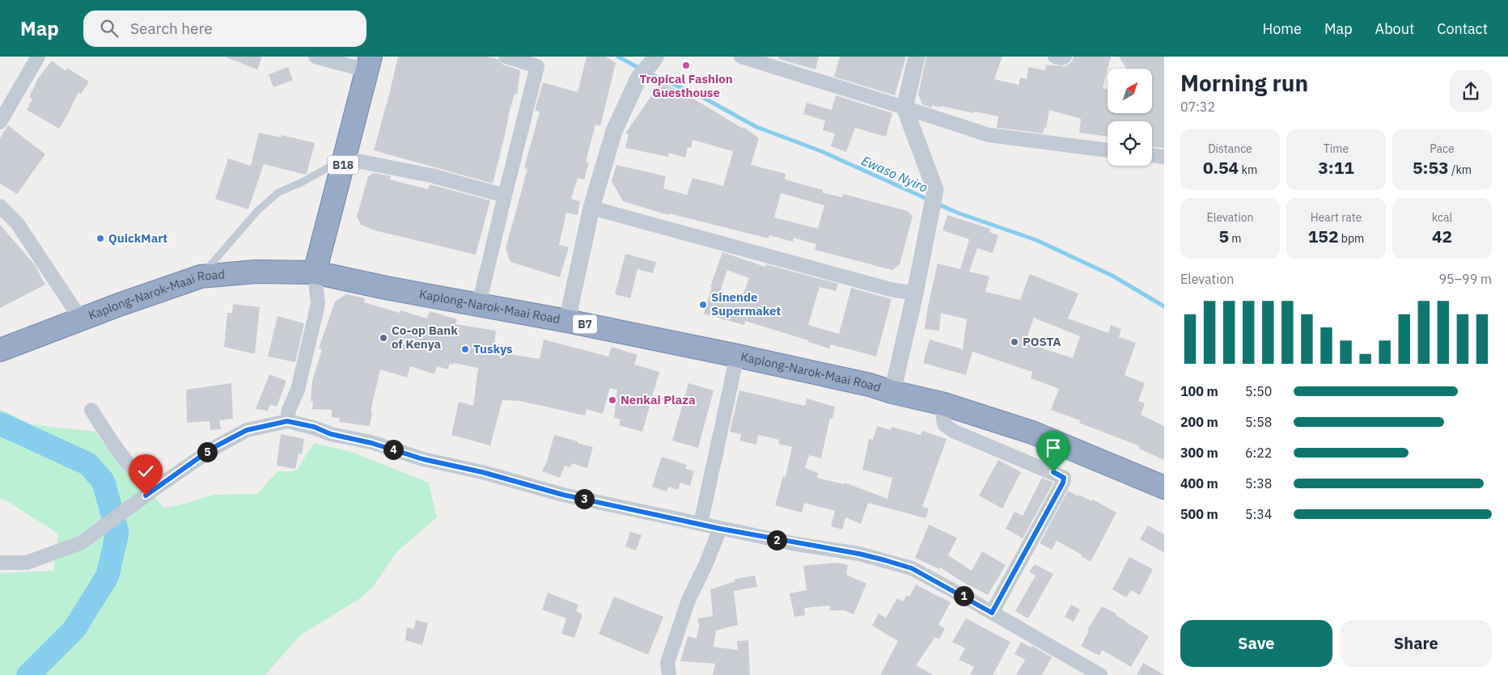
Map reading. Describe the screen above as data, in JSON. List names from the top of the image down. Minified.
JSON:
{"streets":{"highway":["B18","Kaplong-Narok-Maai Road","B7"]},"crossings":[["B18","Kaplong-Narok-Maai Road"]],"water":["Ewaso Nyiro"],"places":["Tropical Fashion Guesthouse","QuickMart","Sinende Supermaket","Co-op Bank of Kenya","POSTA","Tuskys","Nenkai Plaza"],"north":"top right","page":{"header":"Map","search":"Search here","nav":["Home","Map","About","Contact"],"heading":["Morning run","07:32"],"stats":[["Distance","0.54 km"],["Time","3:11"],["Pace","5:53 /km"],["Elevation","5 m"],["Heart rate","152 bpm"],["kcal","42"]],"chart":["Elevation","95–99 m"],"list":[{"name":"100 m","note":"5:50"},{"name":"200 m","note":"5:58"},{"name":"300 m","note":"6:22"},{"name":"400 m","note":"5:38"},{"name":"500 m","note":"5:34"}],"pins":["4","5","3","2","1"],"buttons":["Save","Share"]}}
